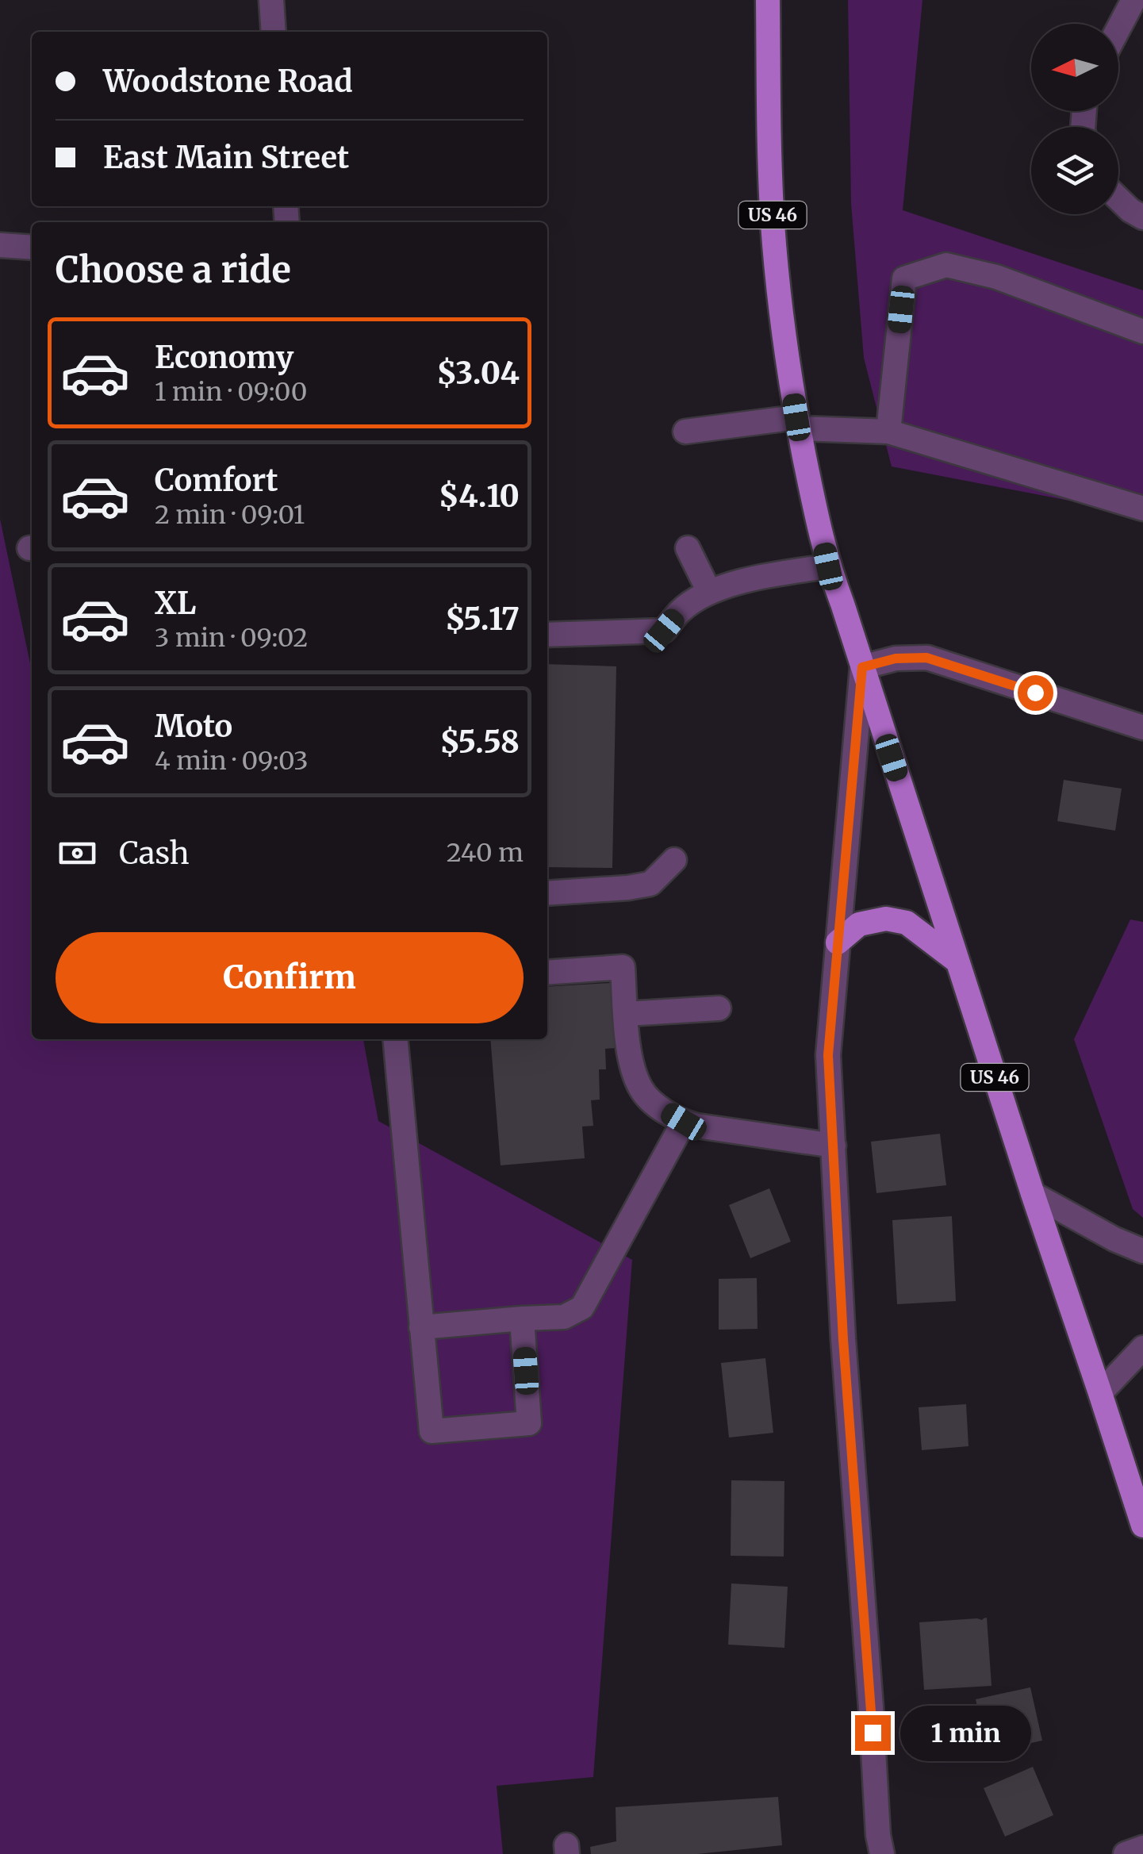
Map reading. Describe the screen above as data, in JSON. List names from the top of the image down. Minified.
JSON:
{"streets":{"main road":["US 46"]},"north":"left","page":{"banner":["Woodstone Road","East Main Street"],"heading":"Choose a ride","list":[{"name":"Economy","note":"1 min · 09:00","value":"$3.04"},{"name":"Comfort","note":"2 min · 09:01","value":"$4.10"},{"name":"XL","note":"3 min · 09:02","value":"$5.17"},{"name":"Moto","note":"4 min · 09:03","value":"$5.58"}],"pay":["Cash","240 m"],"buttons":"Confirm","bubble":"1 min"}}
